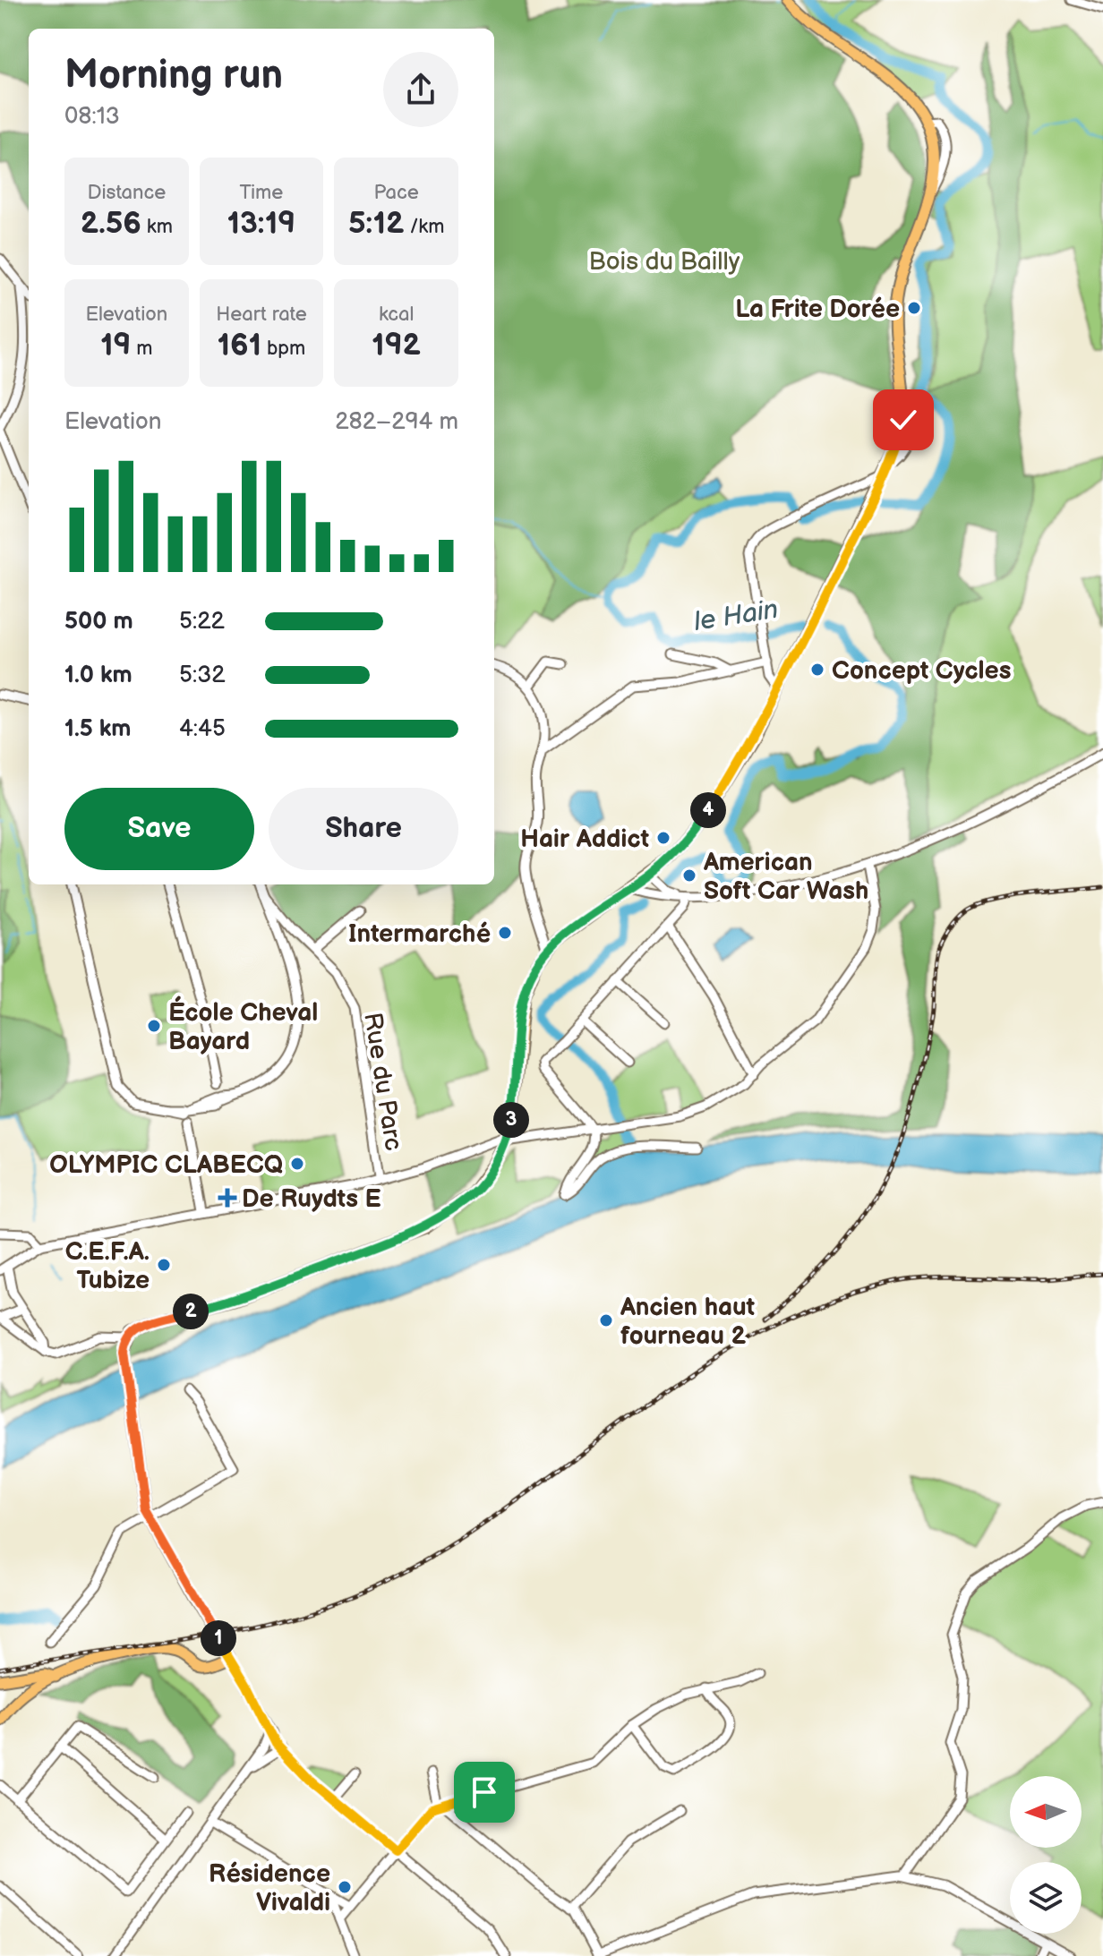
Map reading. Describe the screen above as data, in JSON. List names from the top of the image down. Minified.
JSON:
{"streets":{"street":["Rue du Parc"]},"water":["le Hain"],"parks":["Bois du Bailly"],"places":{"other":["La Frite Dorée","Concept Cycles","Hair Addict","American Soft Car Wash","Intermarché","École Cheval Bayard","OLYMPIC CLABECQ","C.E.F.A. Tubize","Ancien haut fourneau 2","Résidence Vivaldi"],"health":["De Ruydts E"]},"north":"left","page":{"heading":["Morning run","08:13"],"stats":[["Distance","2.56 km"],["Time","13:19"],["Pace","5:12 /km"],["Elevation","19 m"],["Heart rate","161 bpm"],["kcal","192"]],"chart":["Elevation","282–294 m"],"list":[{"name":"500 m","note":"5:22"},{"name":"1.0 km","note":"5:32"},{"name":"1.5 km","note":"4:45"}],"buttons":["Save","Share"],"pins":["4","3","2","1"]}}
